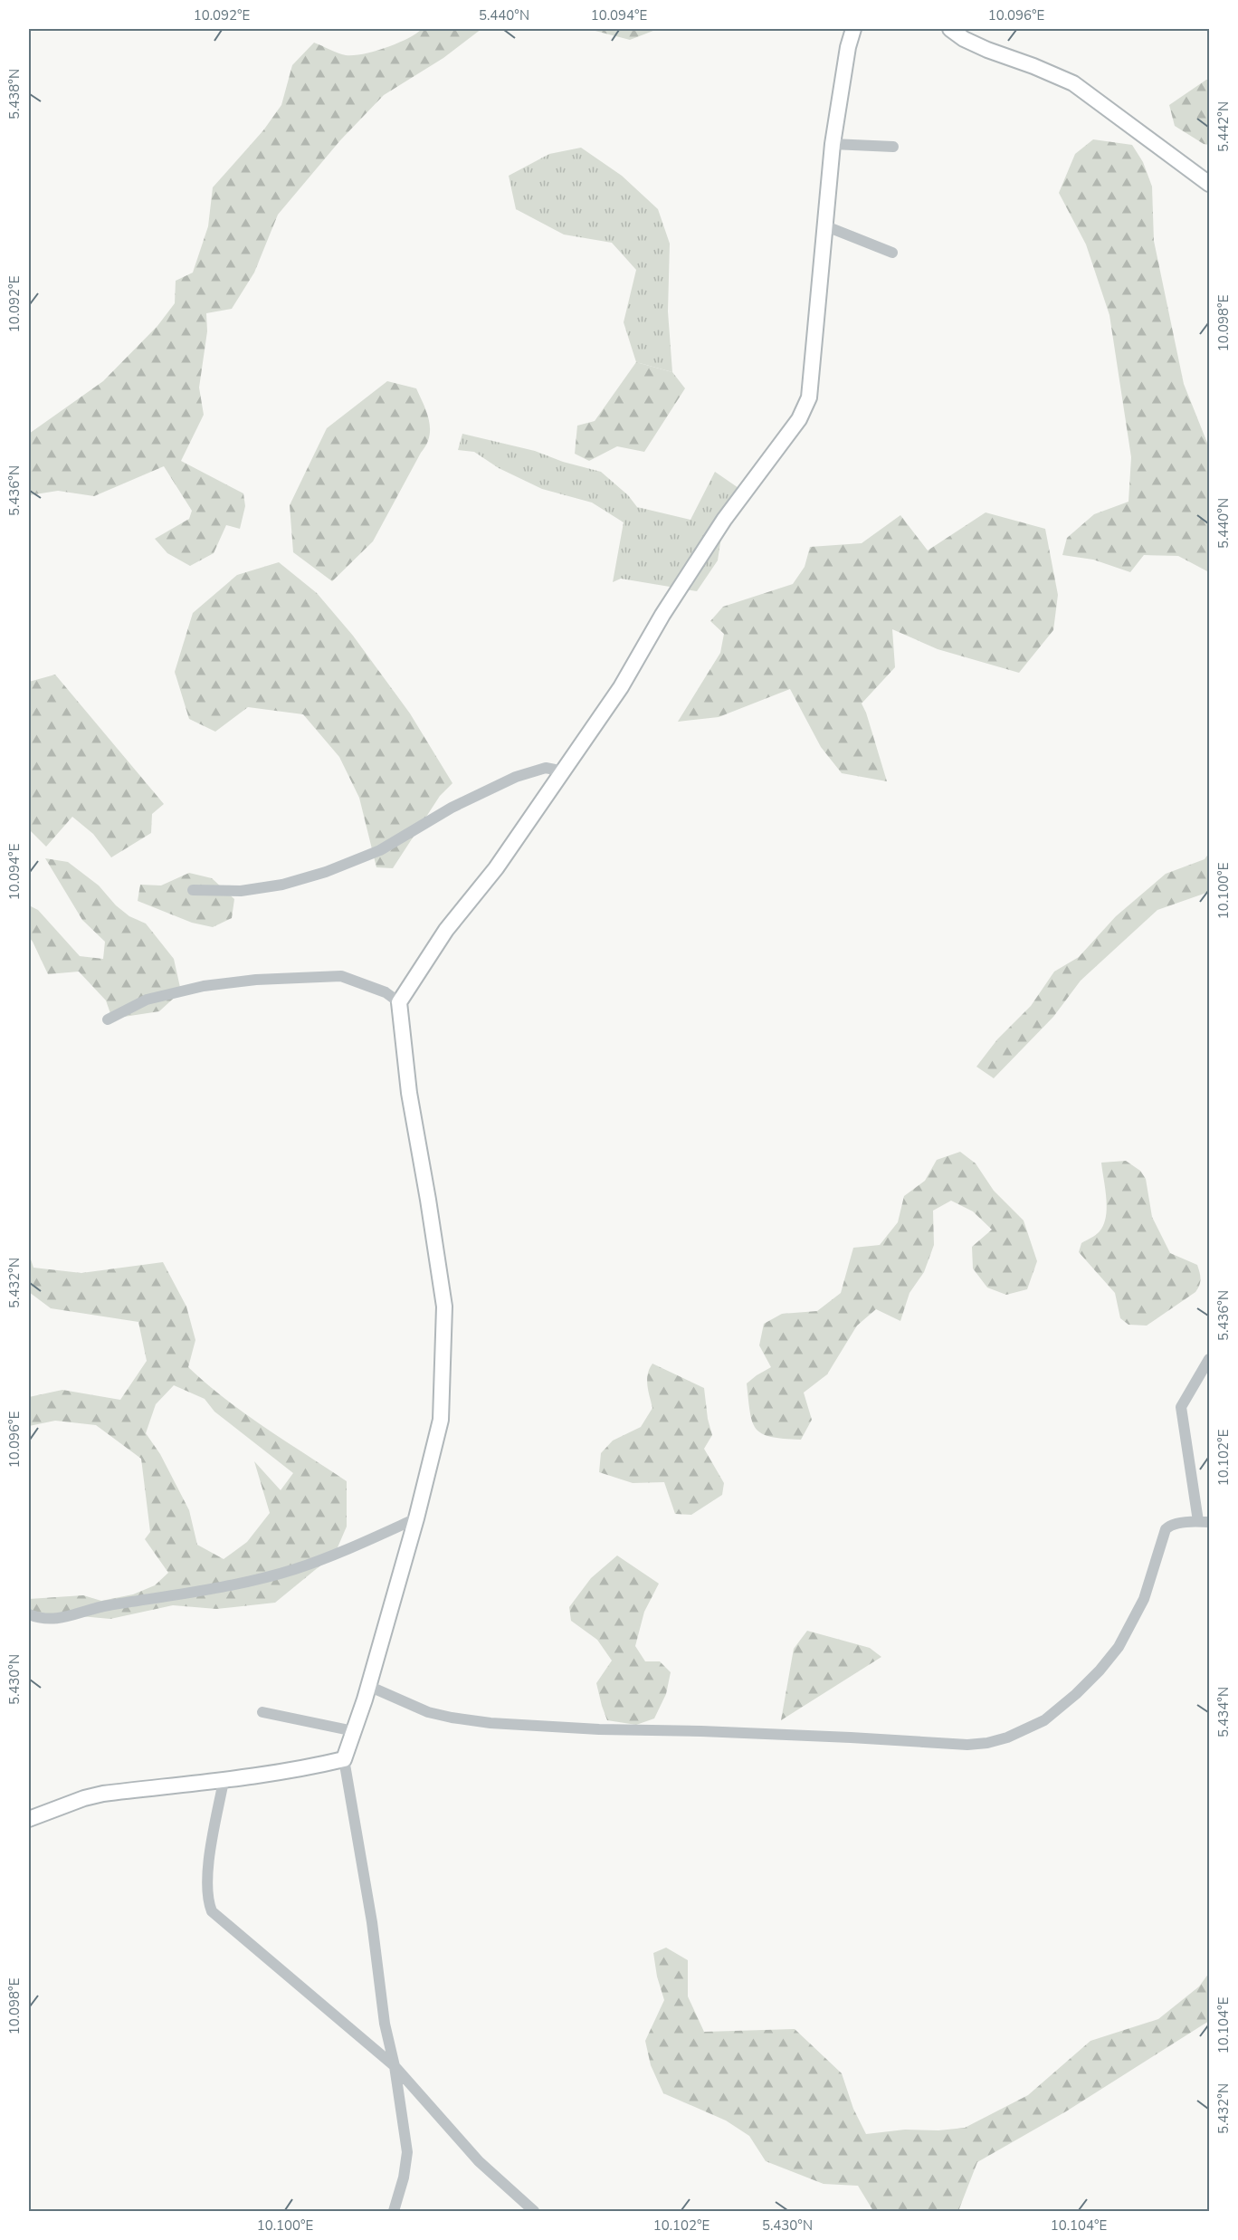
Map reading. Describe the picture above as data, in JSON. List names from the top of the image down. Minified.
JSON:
{"coordinates":["10.092°E","5.440°N","10.094°E","10.096°E","5.438°N","5.442°N","10.098°E","5.436°N","10.100°E","5.432°N","10.102°E","5.430°N","5.434°N","10.104°E"]}
